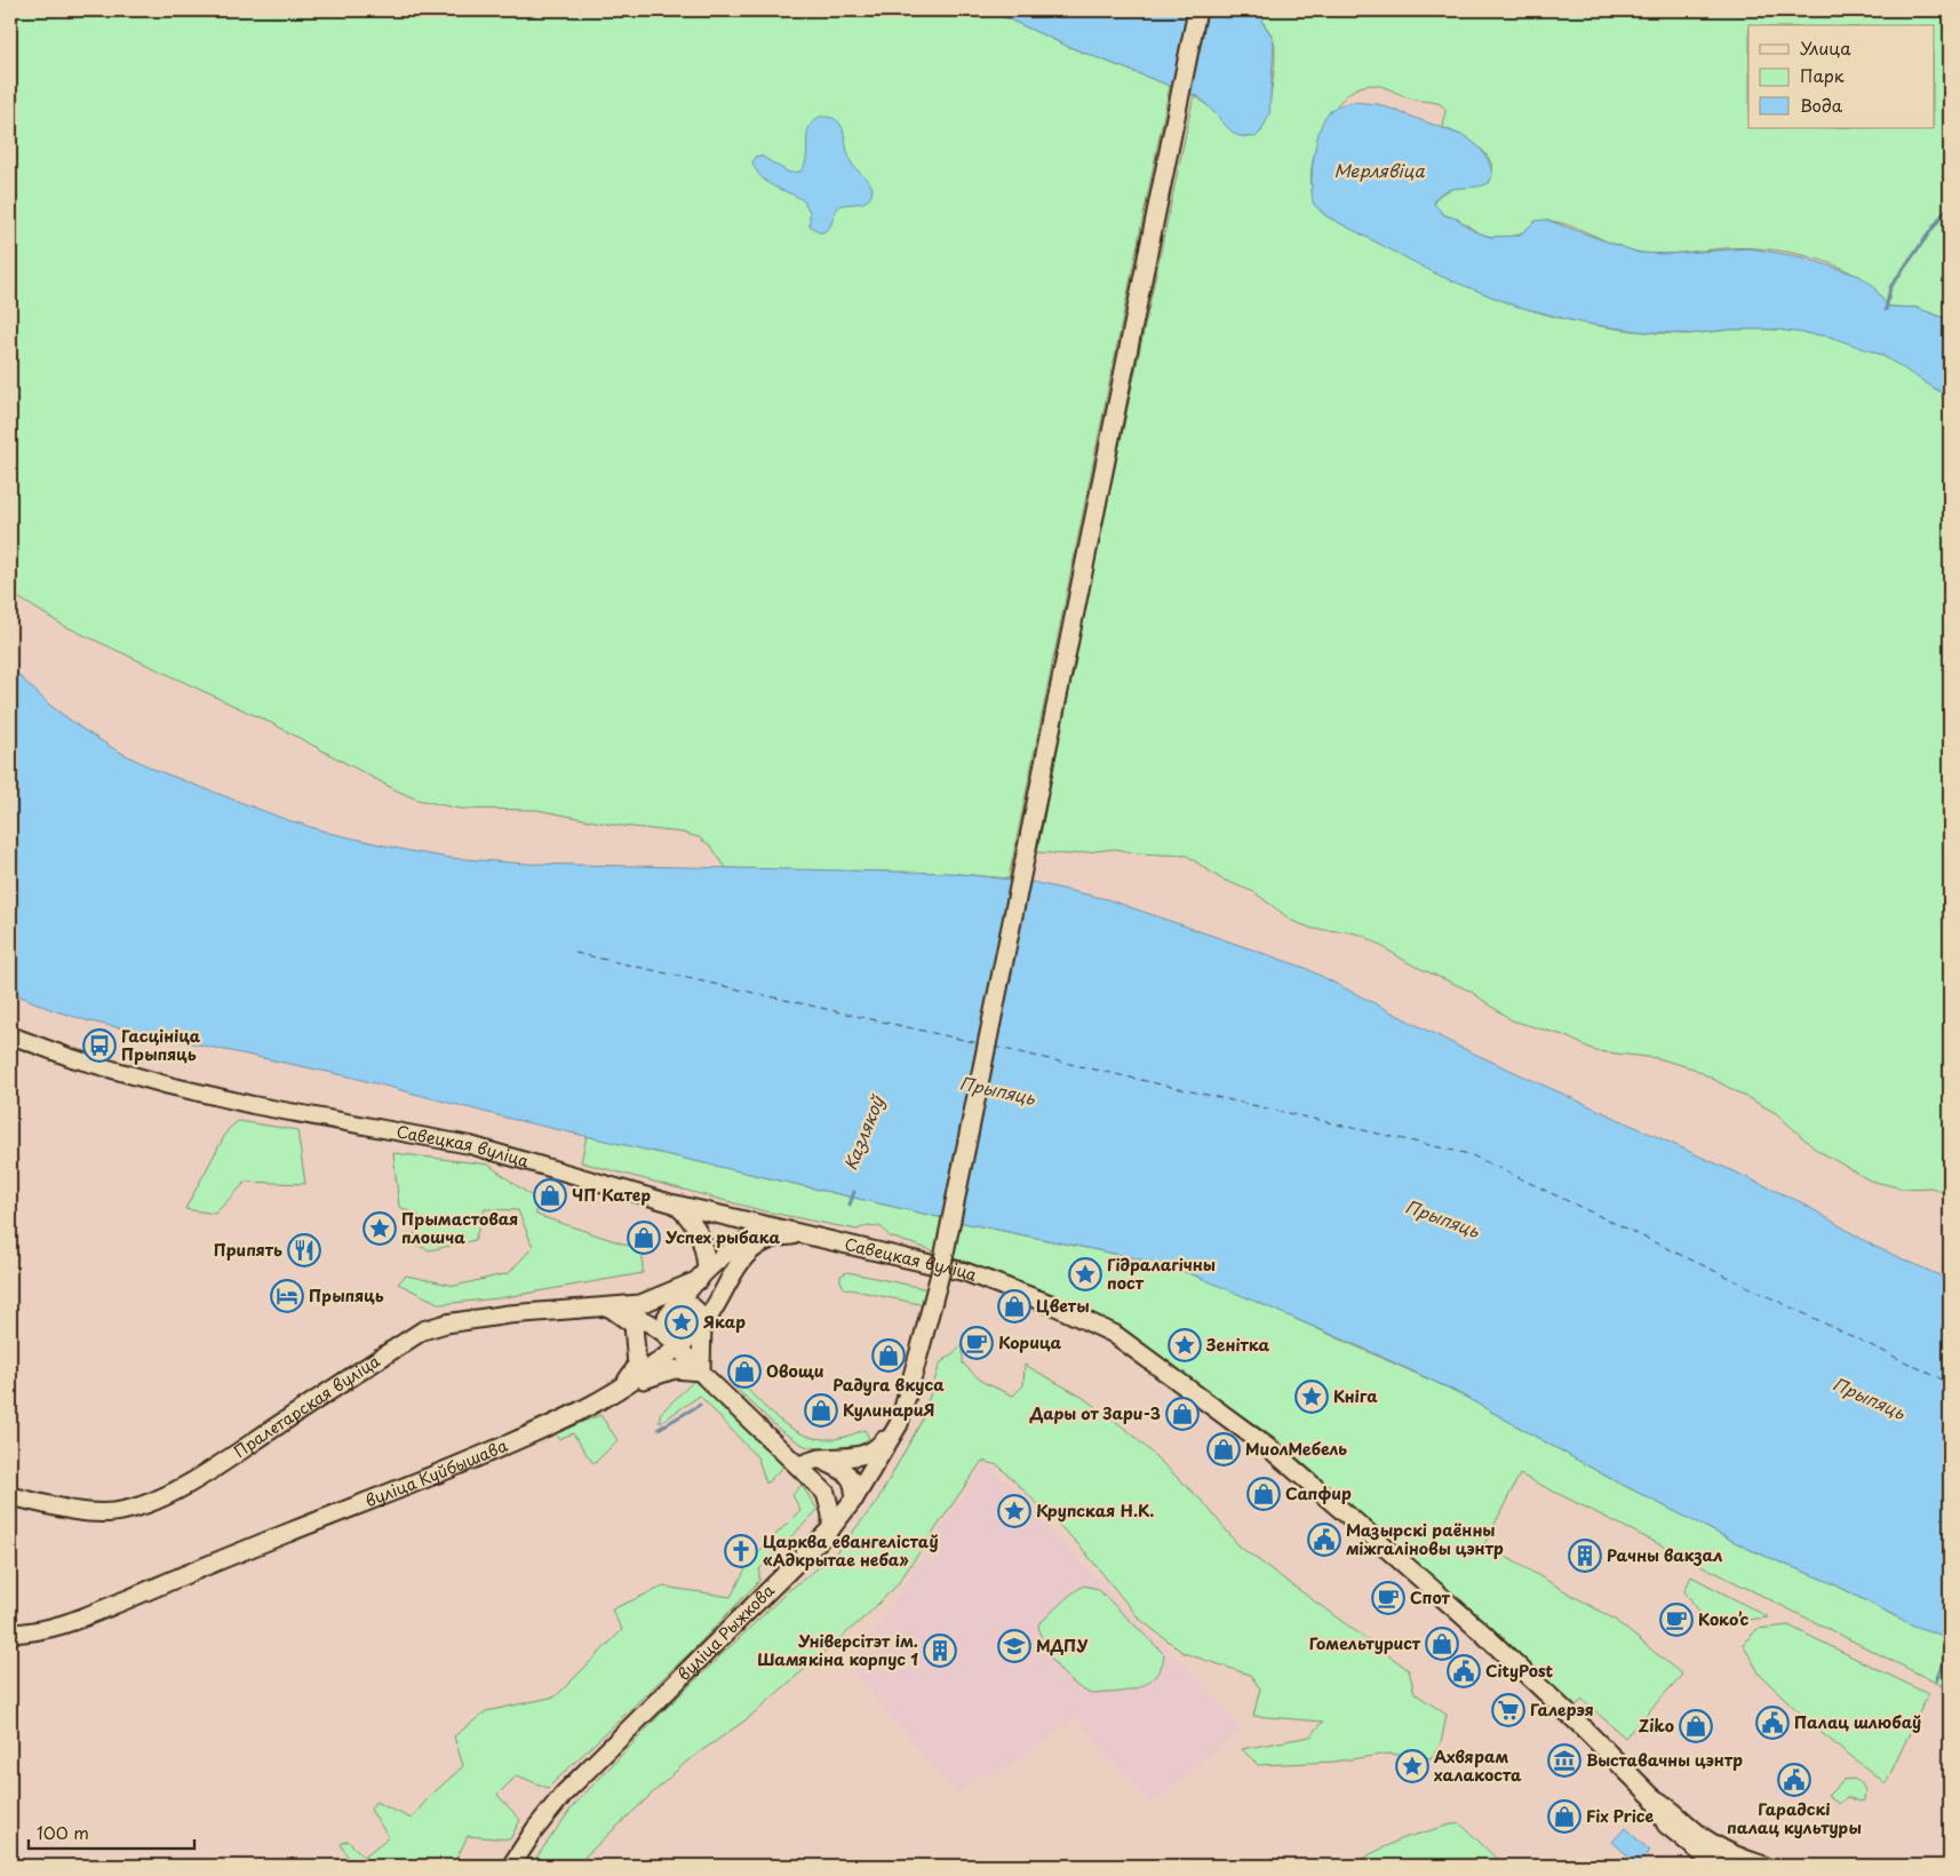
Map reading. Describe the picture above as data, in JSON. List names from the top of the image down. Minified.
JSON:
{"streets":{"main road":["Савецкая вуліца","Пралетарская вуліца","вуліца Куйбышава","вуліца Рыжкова"]},"crossings":[["Савецкая вуліца","вуліца Куйбышава"],["Пралетарская вуліца","вуліца Куйбышава"]],"water":["Мерлявіца","Прыпяць","Казлякоў"],"places":{"bus stop":["Гасцініца Прыпяць"],"shop":["ЧП Катер","Успех рыбака","Цветы","Радуга вкуса","Овощи","КулинариЯ","Дары от Зари-3","МиолМебель","Сапфир","Гомельтурист","Ziko","Fix Price"],"place":["Прымастовая плошча","Гідралагічны пост","Якар","Зенітка","Кніга","Крупская Н.К.","Ахвярам халакоста"],"restaurant":["Припять"],"hotel":["Прыпяць"],"cafe":["Корица","Спот","Кокоʼс"],"public building":["Мазырскі раённы міжгаліновы цэнтр","CityPost","Палац шлюбаў","Гарадскі палац культуры"],"church":["Царква евангелістаў «Адкрытае неба»"],"building":["Рачны вакзал","Універсітэт ім. Шамякіна корпус 1"],"school or university":["МДПУ"],"supermarket":["Галерэя"],"museum":["Выставачны цэнтр"]},"legend":["Улица","Парк","Вода"],"scale_bar":"100 m"}
